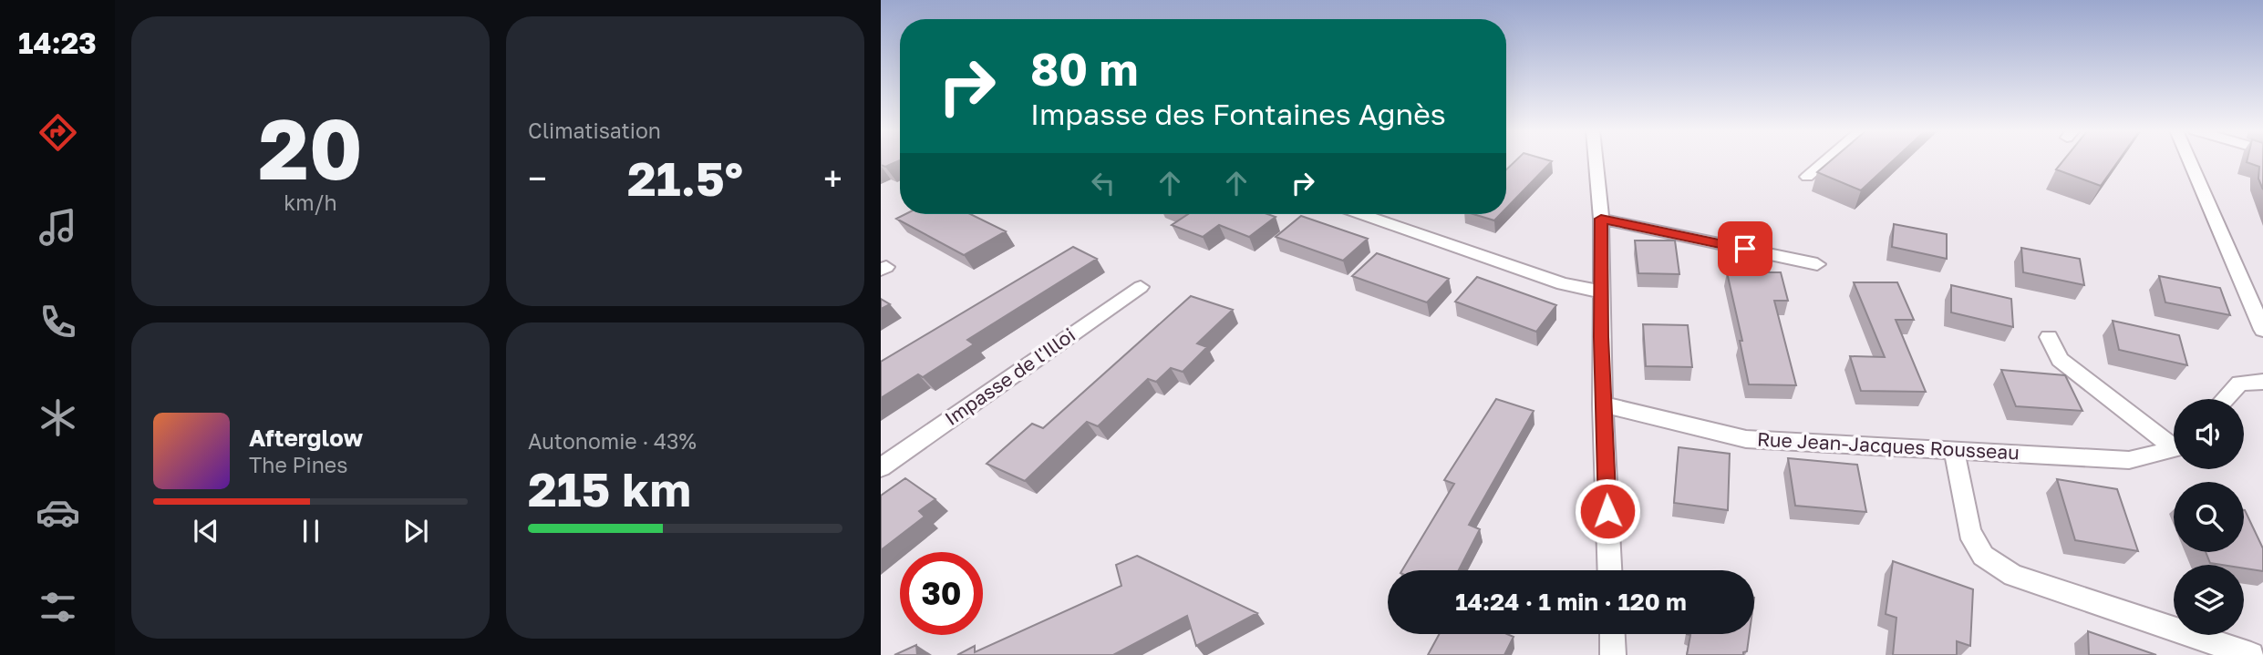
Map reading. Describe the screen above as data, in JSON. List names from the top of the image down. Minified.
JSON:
{"streets":{"street":["Impasse de l'Illoi","Rue Jean-Jacques Rousseau"]},"page":{"tabs":"14:23","tile":[["20","km/h"],"Climatisation",["Autonomie · 43%","215 km"]],"turn":["80 m","Impasse des Fontaines Agnès"],"heat":["−","21.5°","+"],"song":["Afterglow","The Pines"],"limit":"30","trip":"14:24 · 1 min · 120 m"}}
